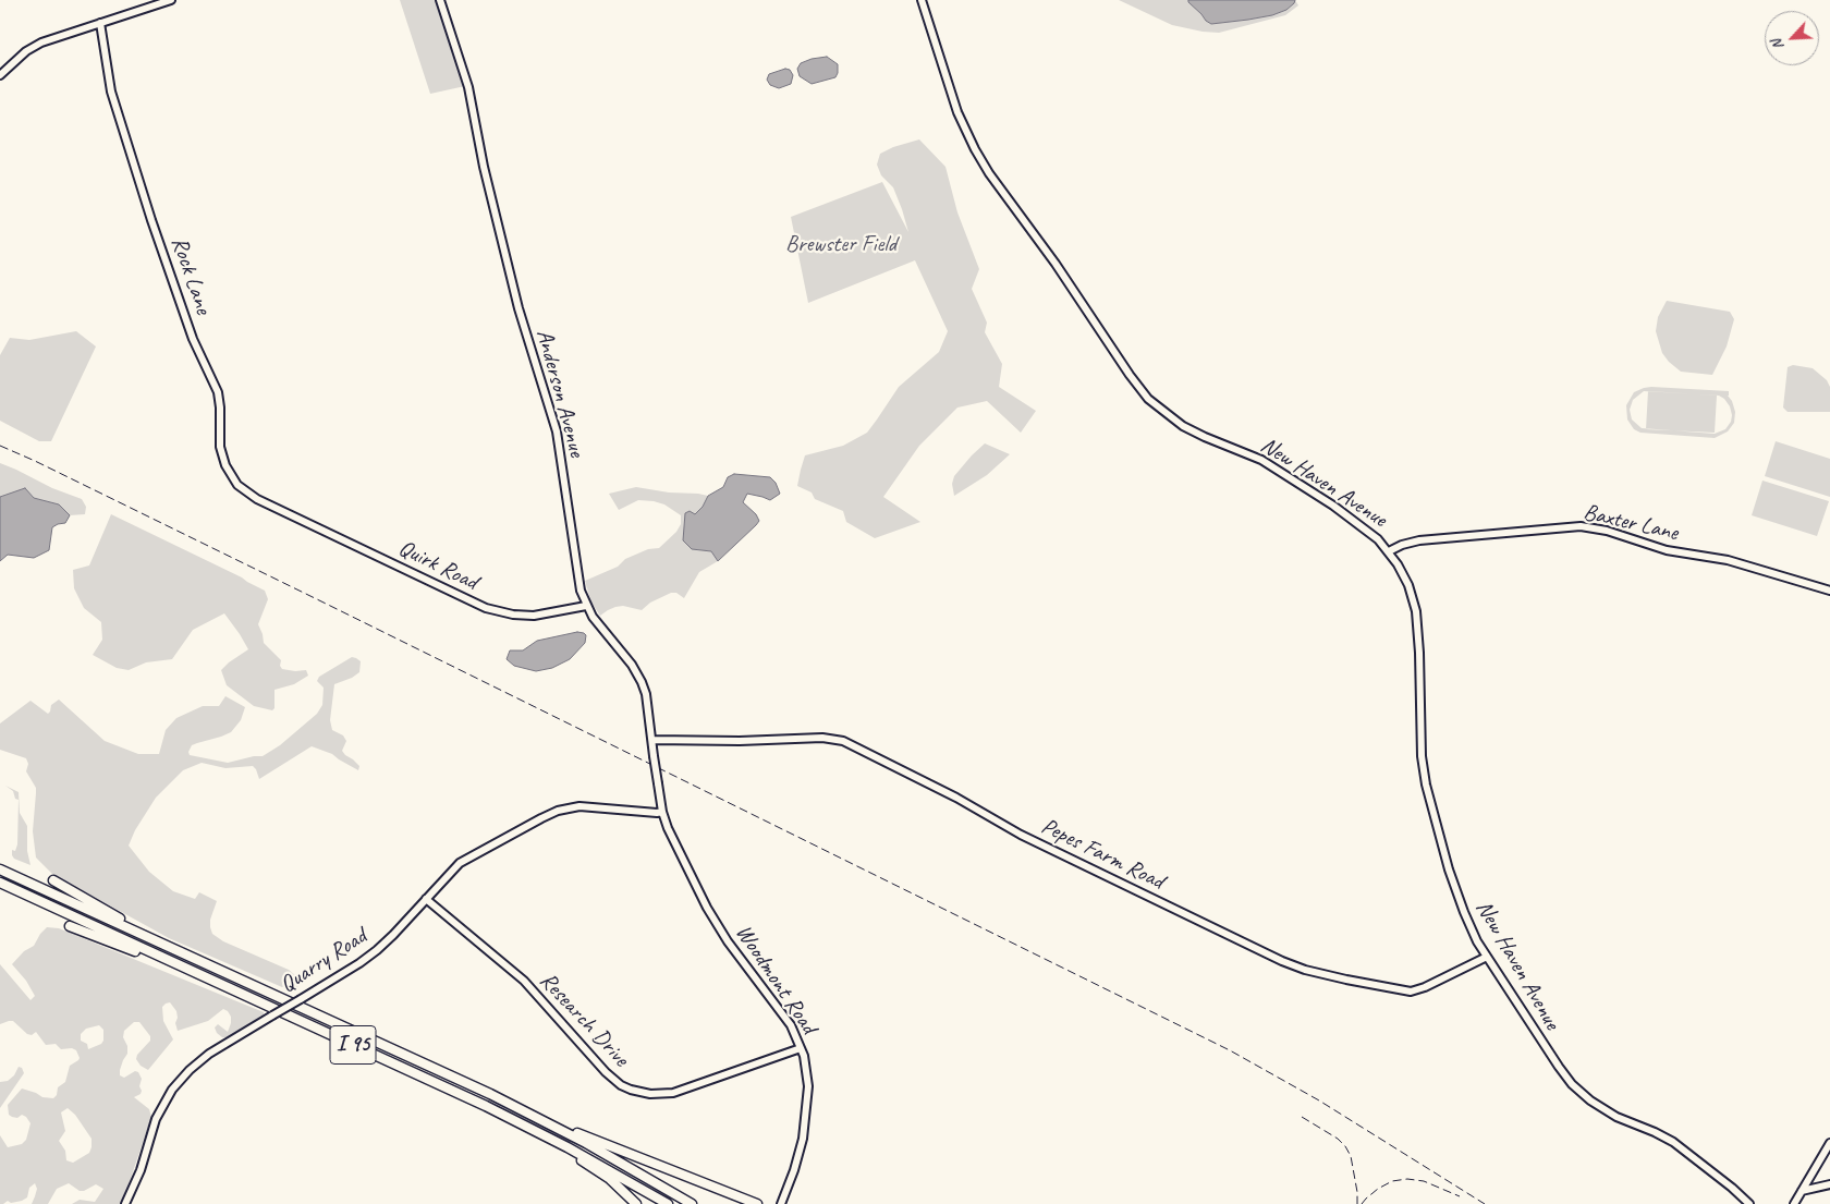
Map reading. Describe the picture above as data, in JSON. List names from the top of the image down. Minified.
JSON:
{"streets":{"highway":["I 95"],"street":["Rock Lane","Anderson Avenue","New Haven Avenue","Baxter Lane","Quirk Road","Pepes Farm Road","Quarry Road","Woodmont Road","Research Drive"]},"crossings":[["Rock Lane","Quirk Road"],["Anderson Avenue","Quirk Road"],["Anderson Avenue","Pepes Farm Road"],["Anderson Avenue","Woodmont Road"],["New Haven Avenue","Baxter Lane"],["New Haven Avenue","Pepes Farm Road"],["Quarry Road","Woodmont Road"],["Quarry Road","Research Drive"],["Woodmont Road","Research Drive"]],"parks":["Brewster Field"],"north":"bottom left"}
